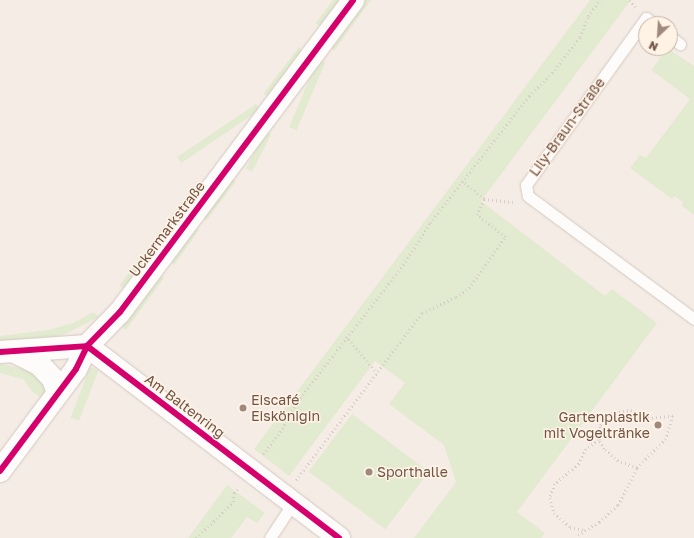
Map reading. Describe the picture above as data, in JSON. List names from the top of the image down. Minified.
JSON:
{"streets":{"street":["Uckermarkstraße","Am Baltenring"],"lane":["Lily-Braun-Straße"]},"crossings":[["Uckermarkstraße","Am Baltenring"]],"places":["Eiscafé Eiskönigin","Gartenplastik mit Vogeltränke","Sporthalle"],"north":"bottom left"}
